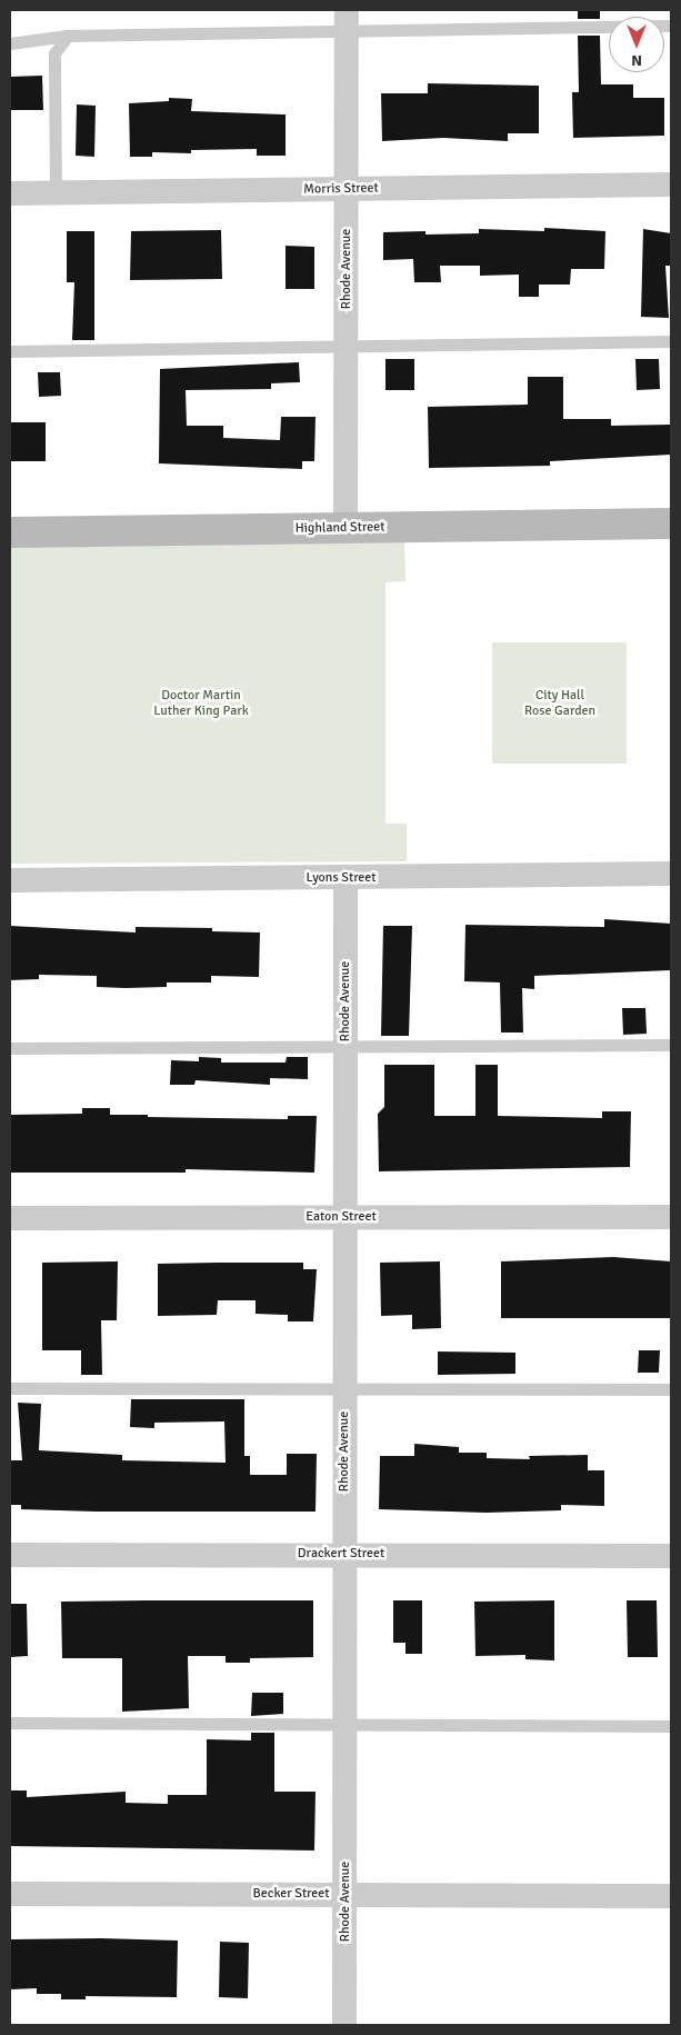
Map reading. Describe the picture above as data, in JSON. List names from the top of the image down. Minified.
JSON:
{"streets":{"street":["Morris Street","Rhode Avenue","Highland Street","Lyons Street","Eaton Street","Drackert Street","Becker Street"]},"crossings":[["Morris Street","Rhode Avenue"],["Rhode Avenue","Highland Street"],["Rhode Avenue","Lyons Street"],["Rhode Avenue","Eaton Street"],["Rhode Avenue","Drackert Street"],["Rhode Avenue","Becker Street"]],"parks":["Doctor Martin Luther King Park","City Hall Rose Garden"],"north":"bottom"}
